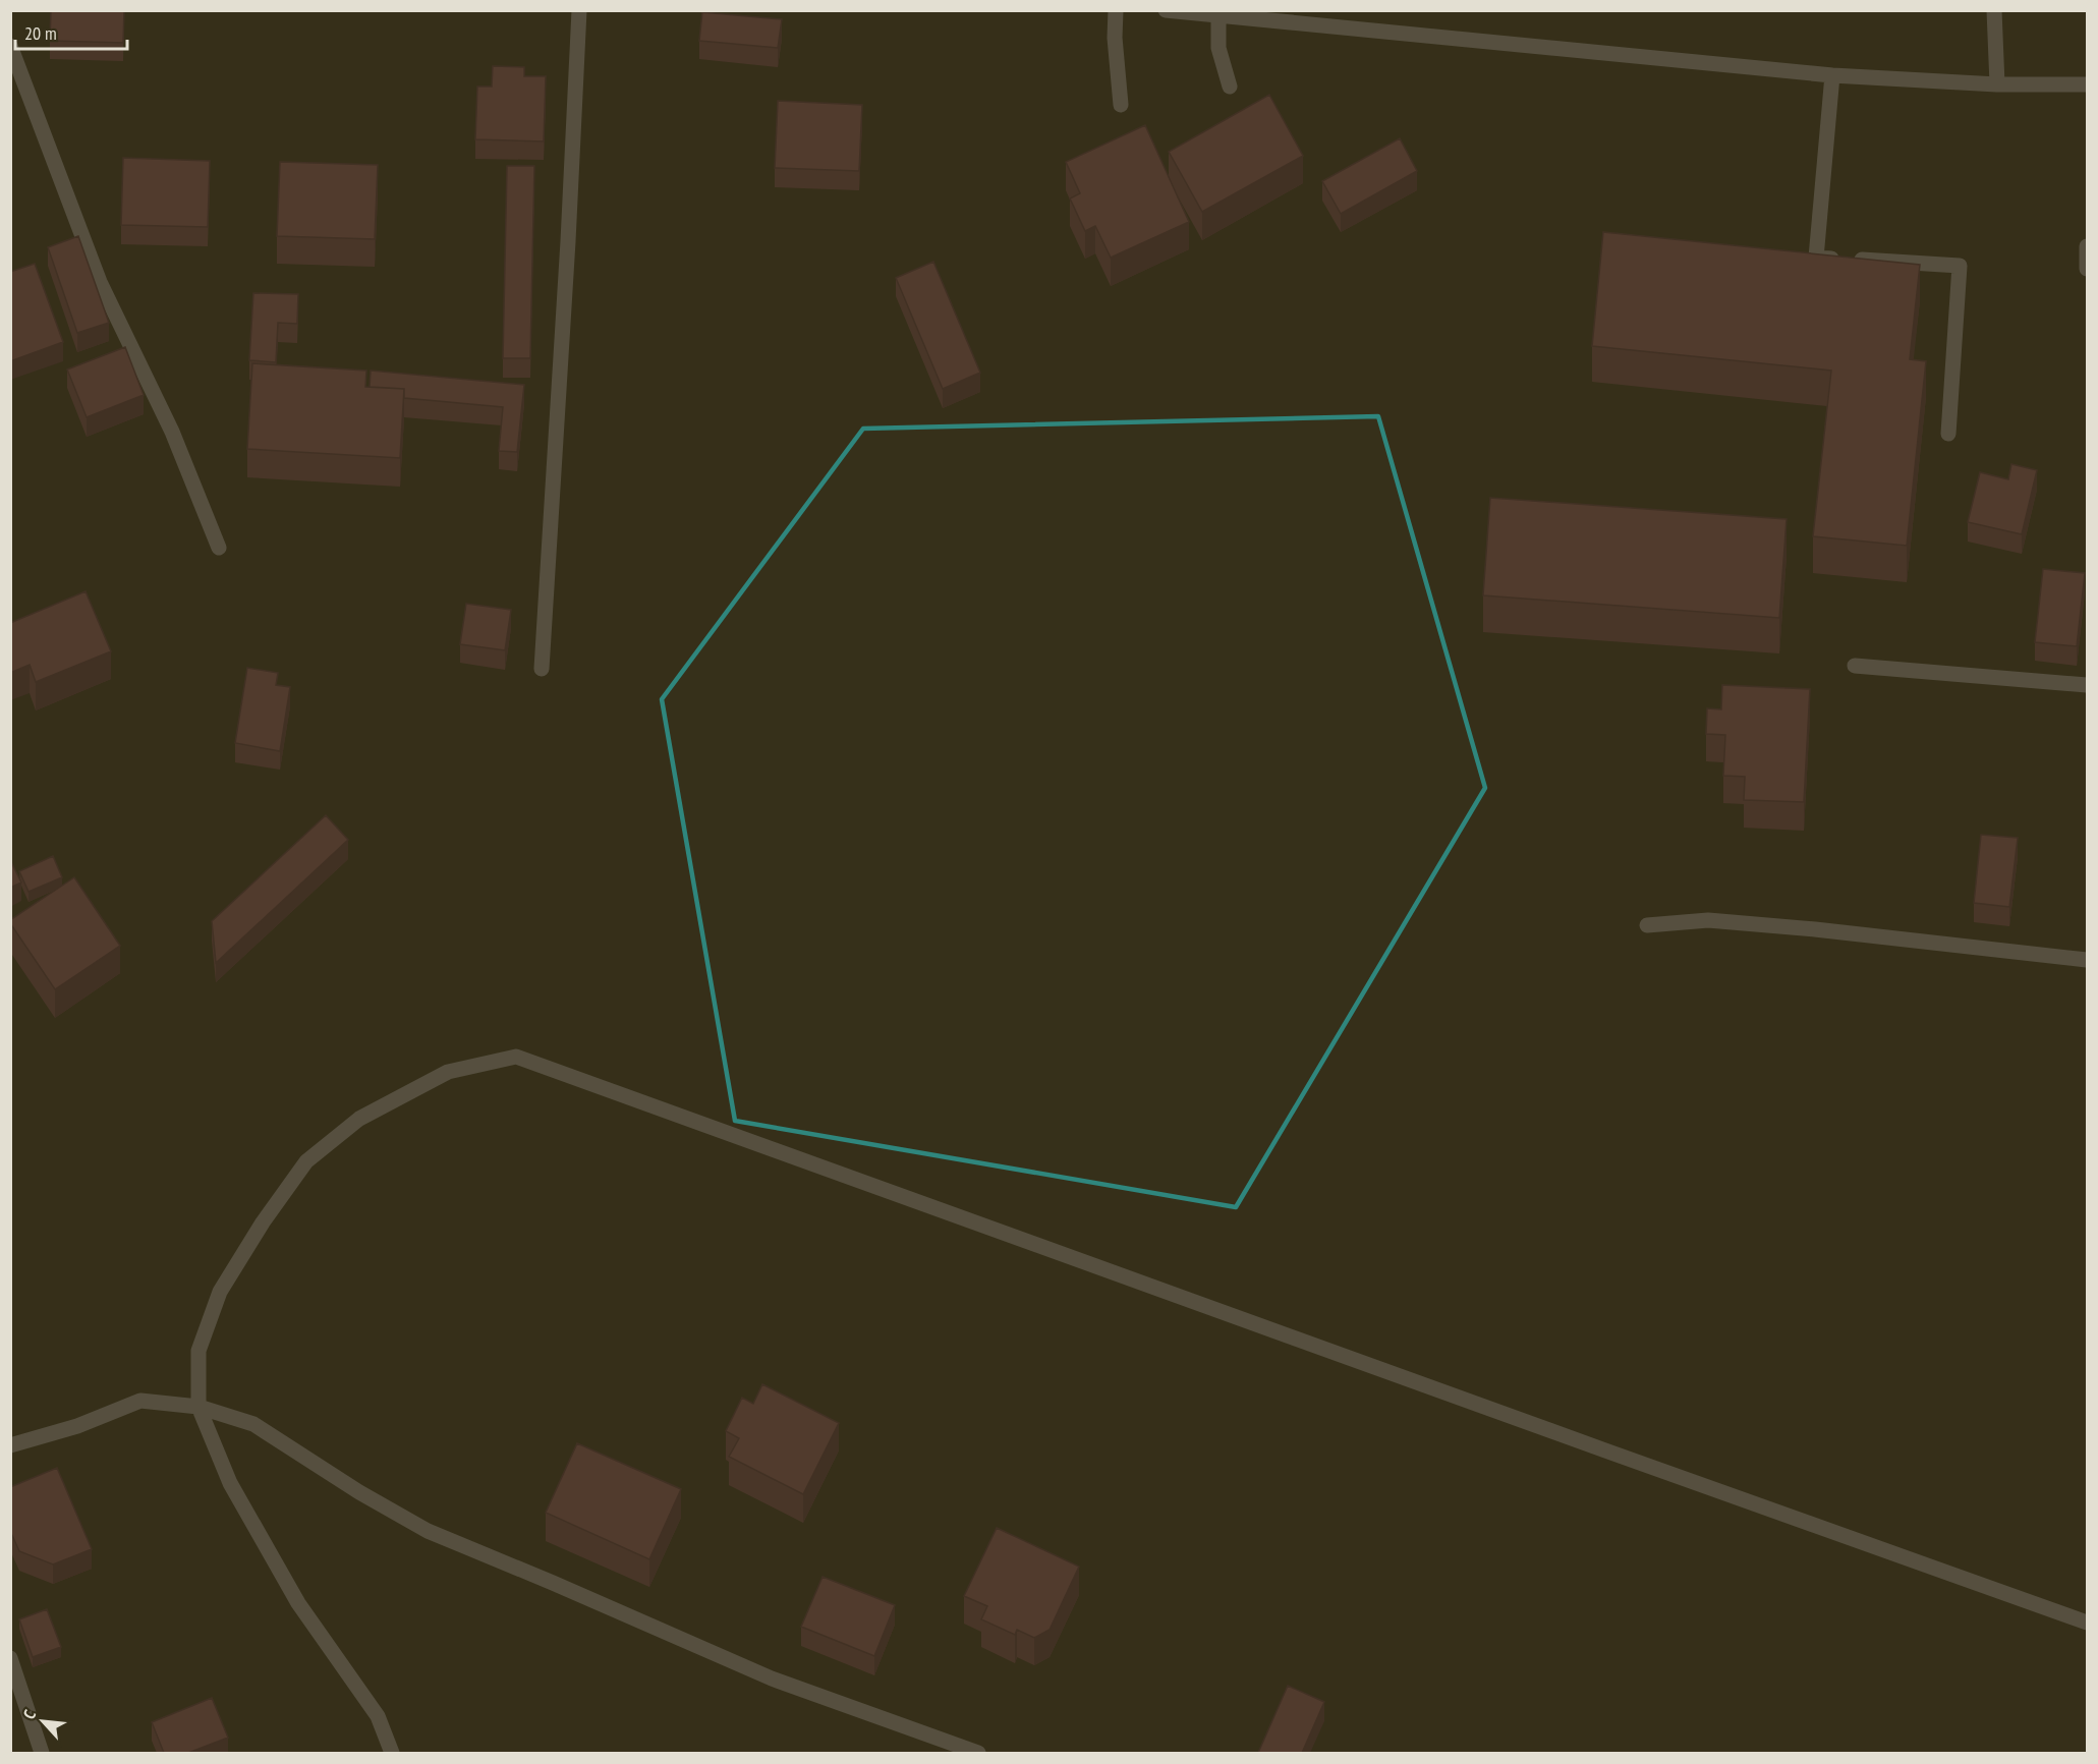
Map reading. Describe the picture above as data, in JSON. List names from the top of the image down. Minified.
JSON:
{"scale_bar":"20 m","north":"top left"}
